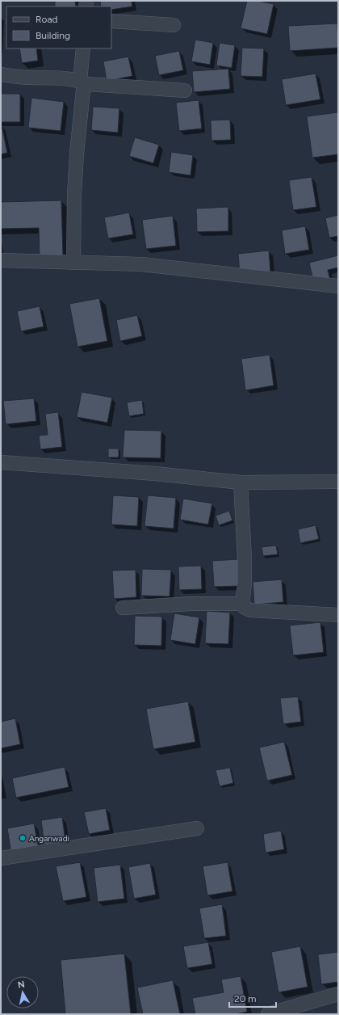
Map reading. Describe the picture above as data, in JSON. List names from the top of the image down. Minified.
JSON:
{"places":["Anganwadi"],"legend":["Road","Building"],"scale_bar":"20 m","north":"top"}
